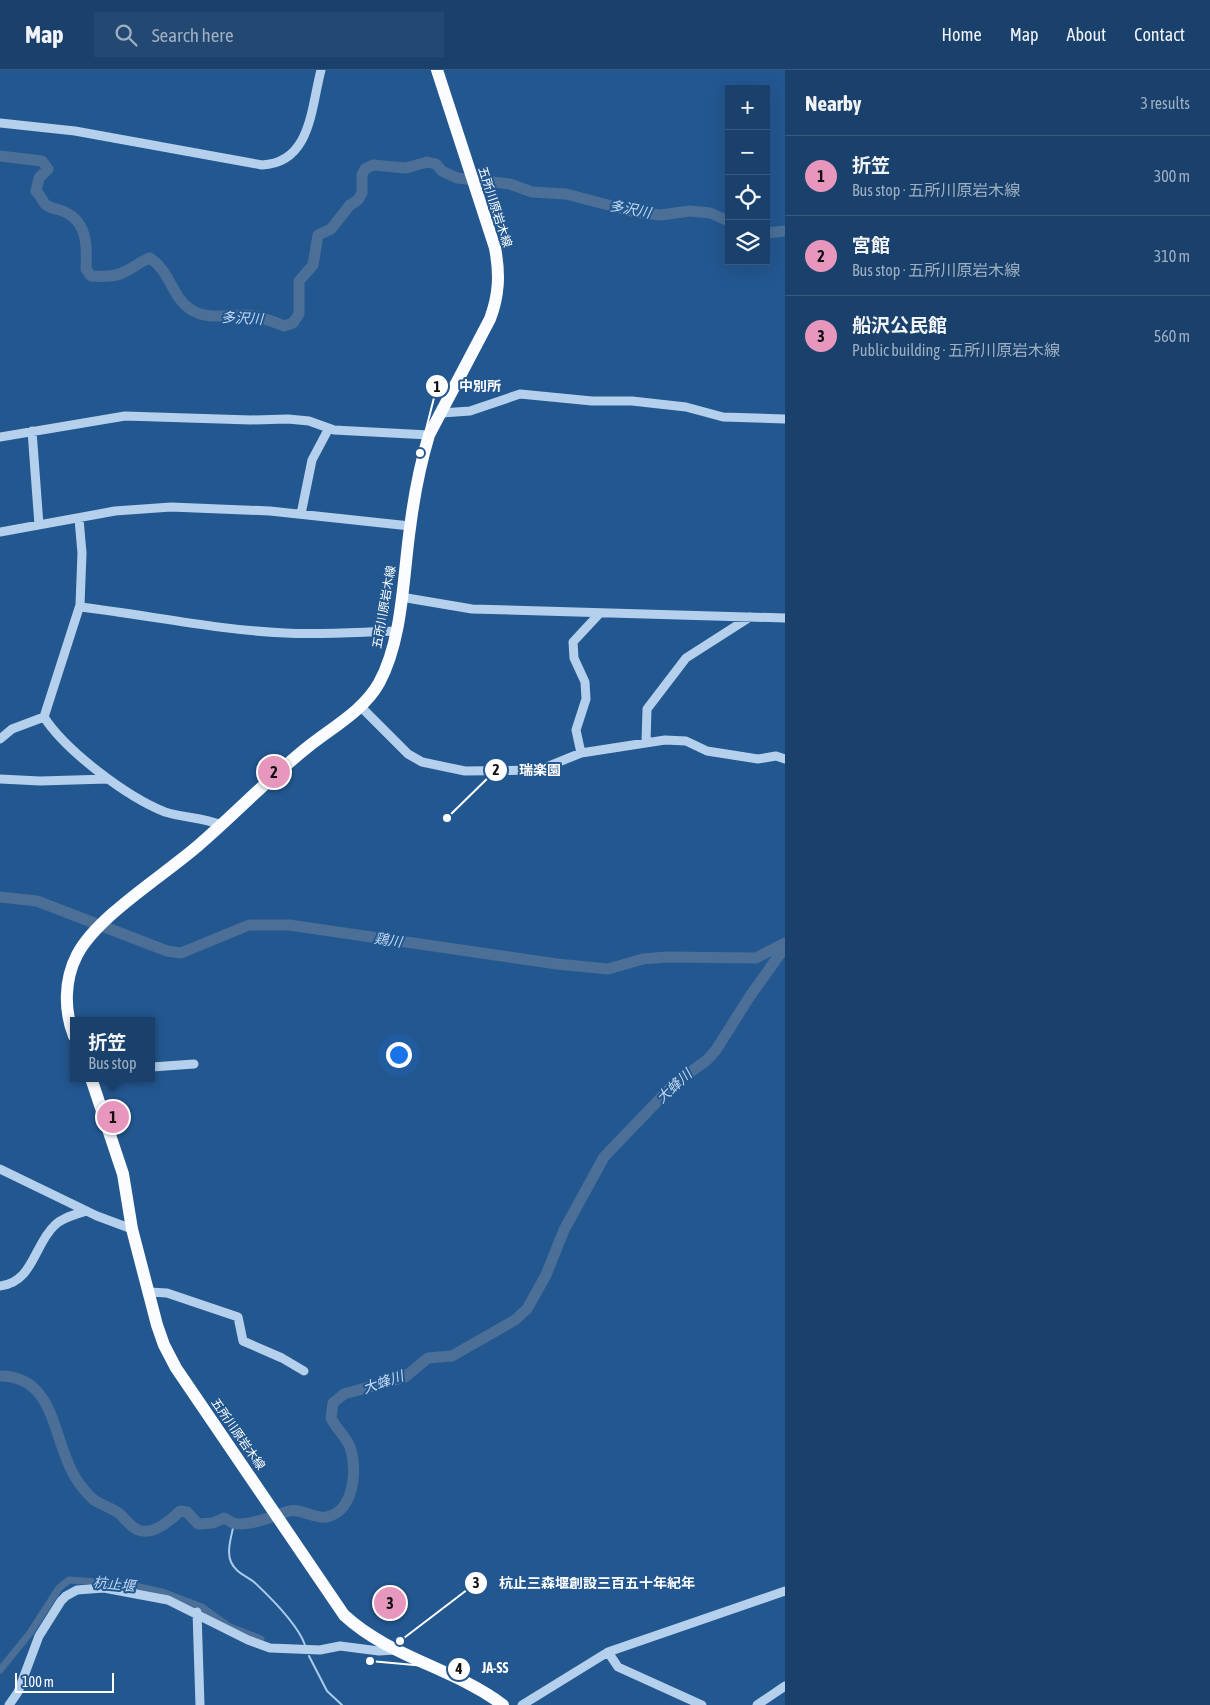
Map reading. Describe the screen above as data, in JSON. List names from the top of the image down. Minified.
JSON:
{"streets":{"main road":["五所川原岩木線"]},"water":["多沢川","鶏川","大蜂川","杭止堰"],"places":["中別所","瑞楽園","杭止三森堰創設三百五十年紀年","JA-SS"],"scale_bar":"100 m","page":{"header":"Map","search":"Search here","nav":["Home","Map","About","Contact"],"heading":["Nearby","3 results"],"map_buttons":["+","−"],"list":[{"mark":"1","name":"折笠","note":"Bus stop · 五所川原岩木線","value":"300 m"},{"mark":"2","name":"宮館","note":"Bus stop · 五所川原岩木線","value":"310 m"},{"mark":"3","name":"船沢公民館","note":"Public building · 五所川原岩木線","value":"560 m"}],"pins":["2","1","3"],"popup":["折笠","Bus stop"],"scale":"100 m"}}
